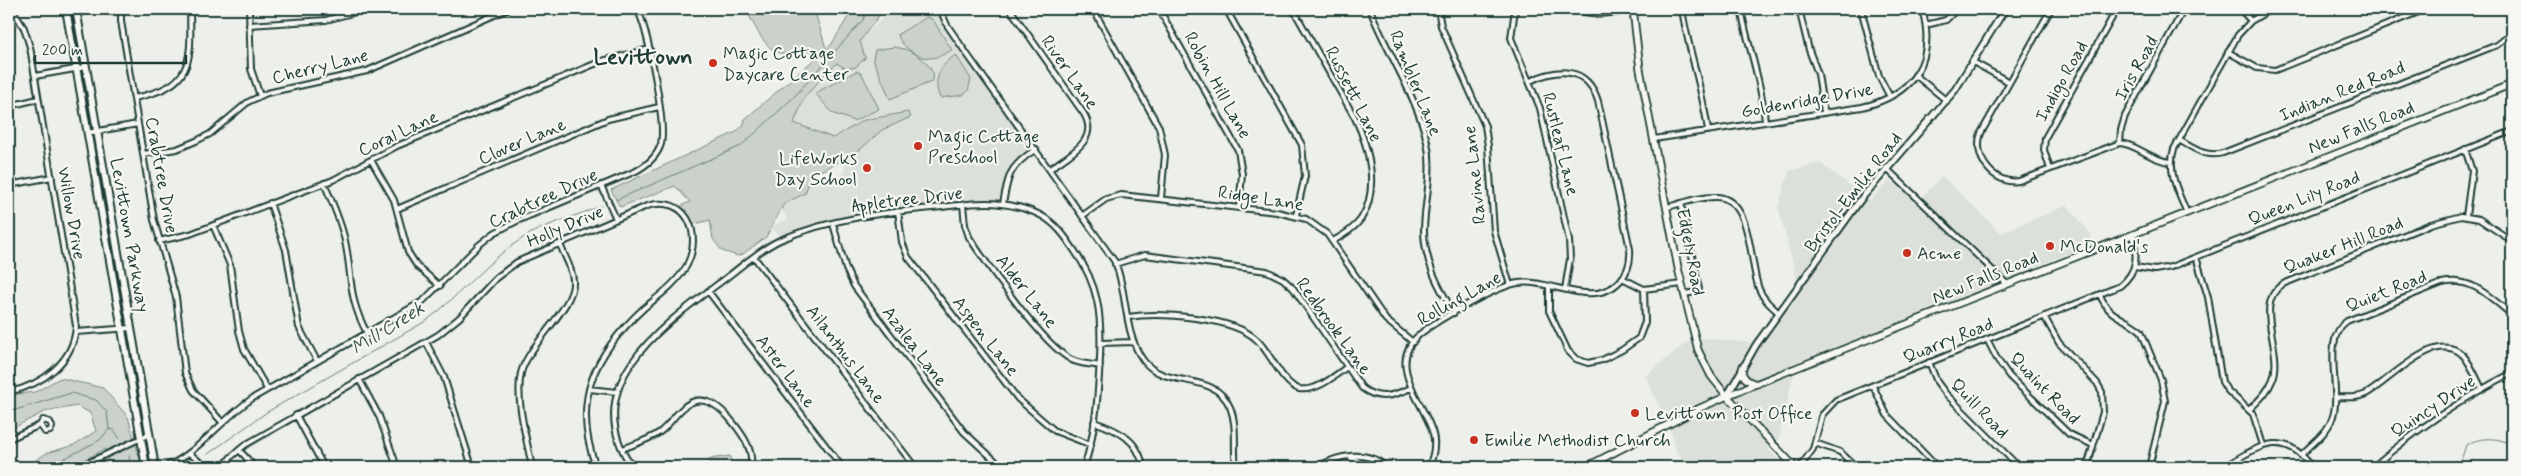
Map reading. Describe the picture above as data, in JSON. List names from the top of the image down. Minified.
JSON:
{"streets":{"main road":["New Falls Road","Levittown Parkway","Edgely Road"],"street":["Cherry Lane","Iris Road","River Lane","Indigo Road","Rambler Lane","Robin Hill Lane","Indian Red Road","Russett Lane","Goldenridge Drive","Coral Lane","Clover Lane","Rustleaf Lane","Crabtree Drive","Ravine Lane","Bristol-Emilie Road","Ridge Lane","Queen Lily Road","Appletree Drive","Willow Drive","Holly Drive","Quaker Hill Road","Alder Lane","Quiet Road","Rolling Lane","Redbrook Lane","Aspen Lane","Quarry Road","Azalea Lane","Ailanthus Lane","Aster Lane","Quaint Road","Quincy Drive","Quill Road"]},"crossings":[["Cherry Lane","Crabtree Drive"],["Rambler Lane","Rolling Lane"],["Robin Hill Lane","Ridge Lane"],["Russett Lane","Ridge Lane"],["Goldenridge Drive","Edgely Road"],["New Falls Road","Bristol-Emilie Road"],["New Falls Road","Edgely Road"],["Coral Lane","Crabtree Drive"],["Clover Lane","Crabtree Drive"],["Rustleaf Lane","Rolling Lane"],["Ravine Lane","Rolling Lane"],["Bristol-Emilie Road","Edgely Road"],["Ridge Lane","Rolling Lane"],["Queen Lily Road","Quarry Road"],["Appletree Drive","Alder Lane"],["Appletree Drive","Aspen Lane"],["Appletree Drive","Azalea Lane"],["Appletree Drive","Ailanthus Lane"],["Appletree Drive","Aster Lane"],["Rolling Lane","Redbrook Lane"],["Quarry Road","Quaint Road"],["Quarry Road","Quill Road"]],"districts":["Levittown"],"water":["Mill Creek"],"places":["Magic Cottage Daycare Center","Magic Cottage Preschool","LifeWorks Day School","McDonald's","Acme","Levittown Post Office","Emilie Methodist Church"],"scale_bar":"200 m"}
